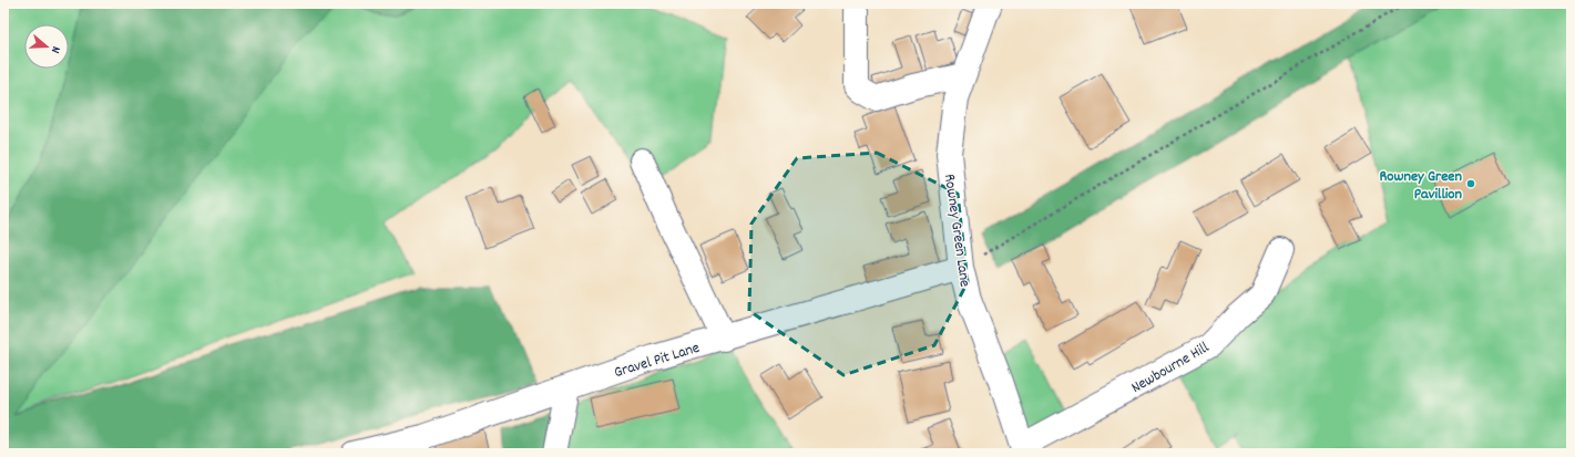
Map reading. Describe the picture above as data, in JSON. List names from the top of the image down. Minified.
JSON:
{"streets":{"street":["Rowney Green Lane","Gravel Pit Lane","Newbourne Hill"]},"crossings":[["Rowney Green Lane","Gravel Pit Lane"],["Rowney Green Lane","Newbourne Hill"]],"places":["Rowney Green Pavillion"],"north":"right"}
